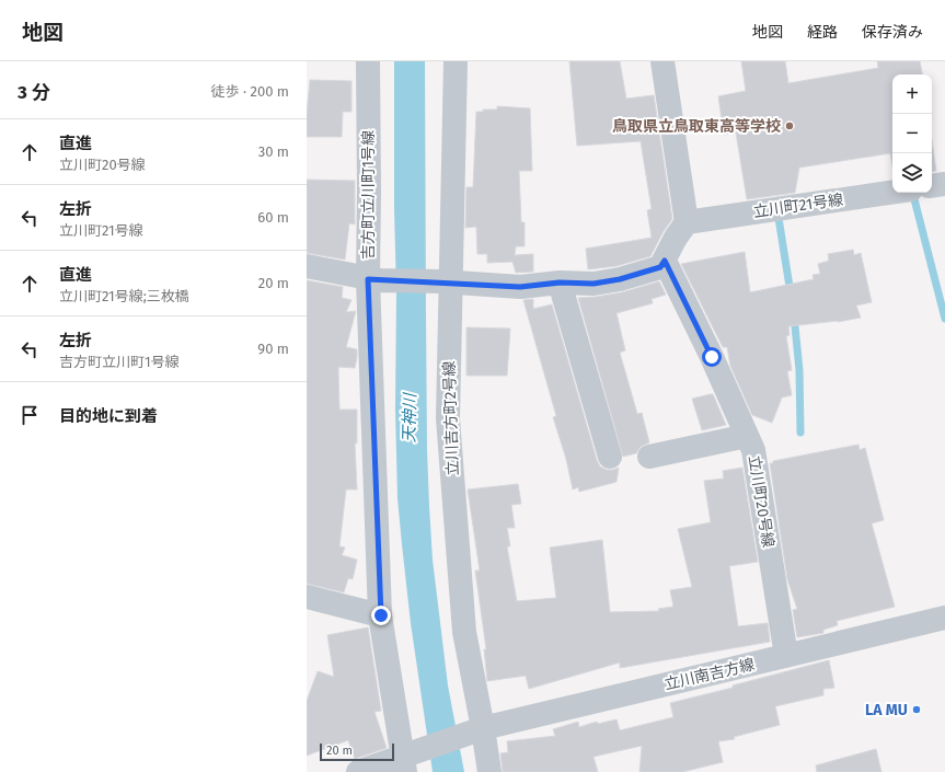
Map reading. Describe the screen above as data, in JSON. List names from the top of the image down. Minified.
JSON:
{"streets":{"street":["吉方町立川町1号線","立川町21号線","立川吉方町2号線","立川町20号線","立川南吉方線"]},"crossings":[["吉方町立川町1号線","立川南吉方線"],["立川吉方町2号線","立川南吉方線"],["立川町20号線","立川南吉方線"]],"water":["天神川"],"places":["鳥取県立鳥取東高等学校","LA MU"],"scale_bar":"20 m","page":{"header":"地図","nav":["地図","経路","保存済み"],"heading":["3 分","徒歩 · 200 m"],"map_buttons":["+","−"],"list":[["直進","立川町20号線","30 m"],["左折","立川町21号線","60 m"],["直進","立川町21号線;三枚橋","20 m"],["左折","吉方町立川町1号線","90 m"],"目的地に到着"],"scale":"20 m"}}
